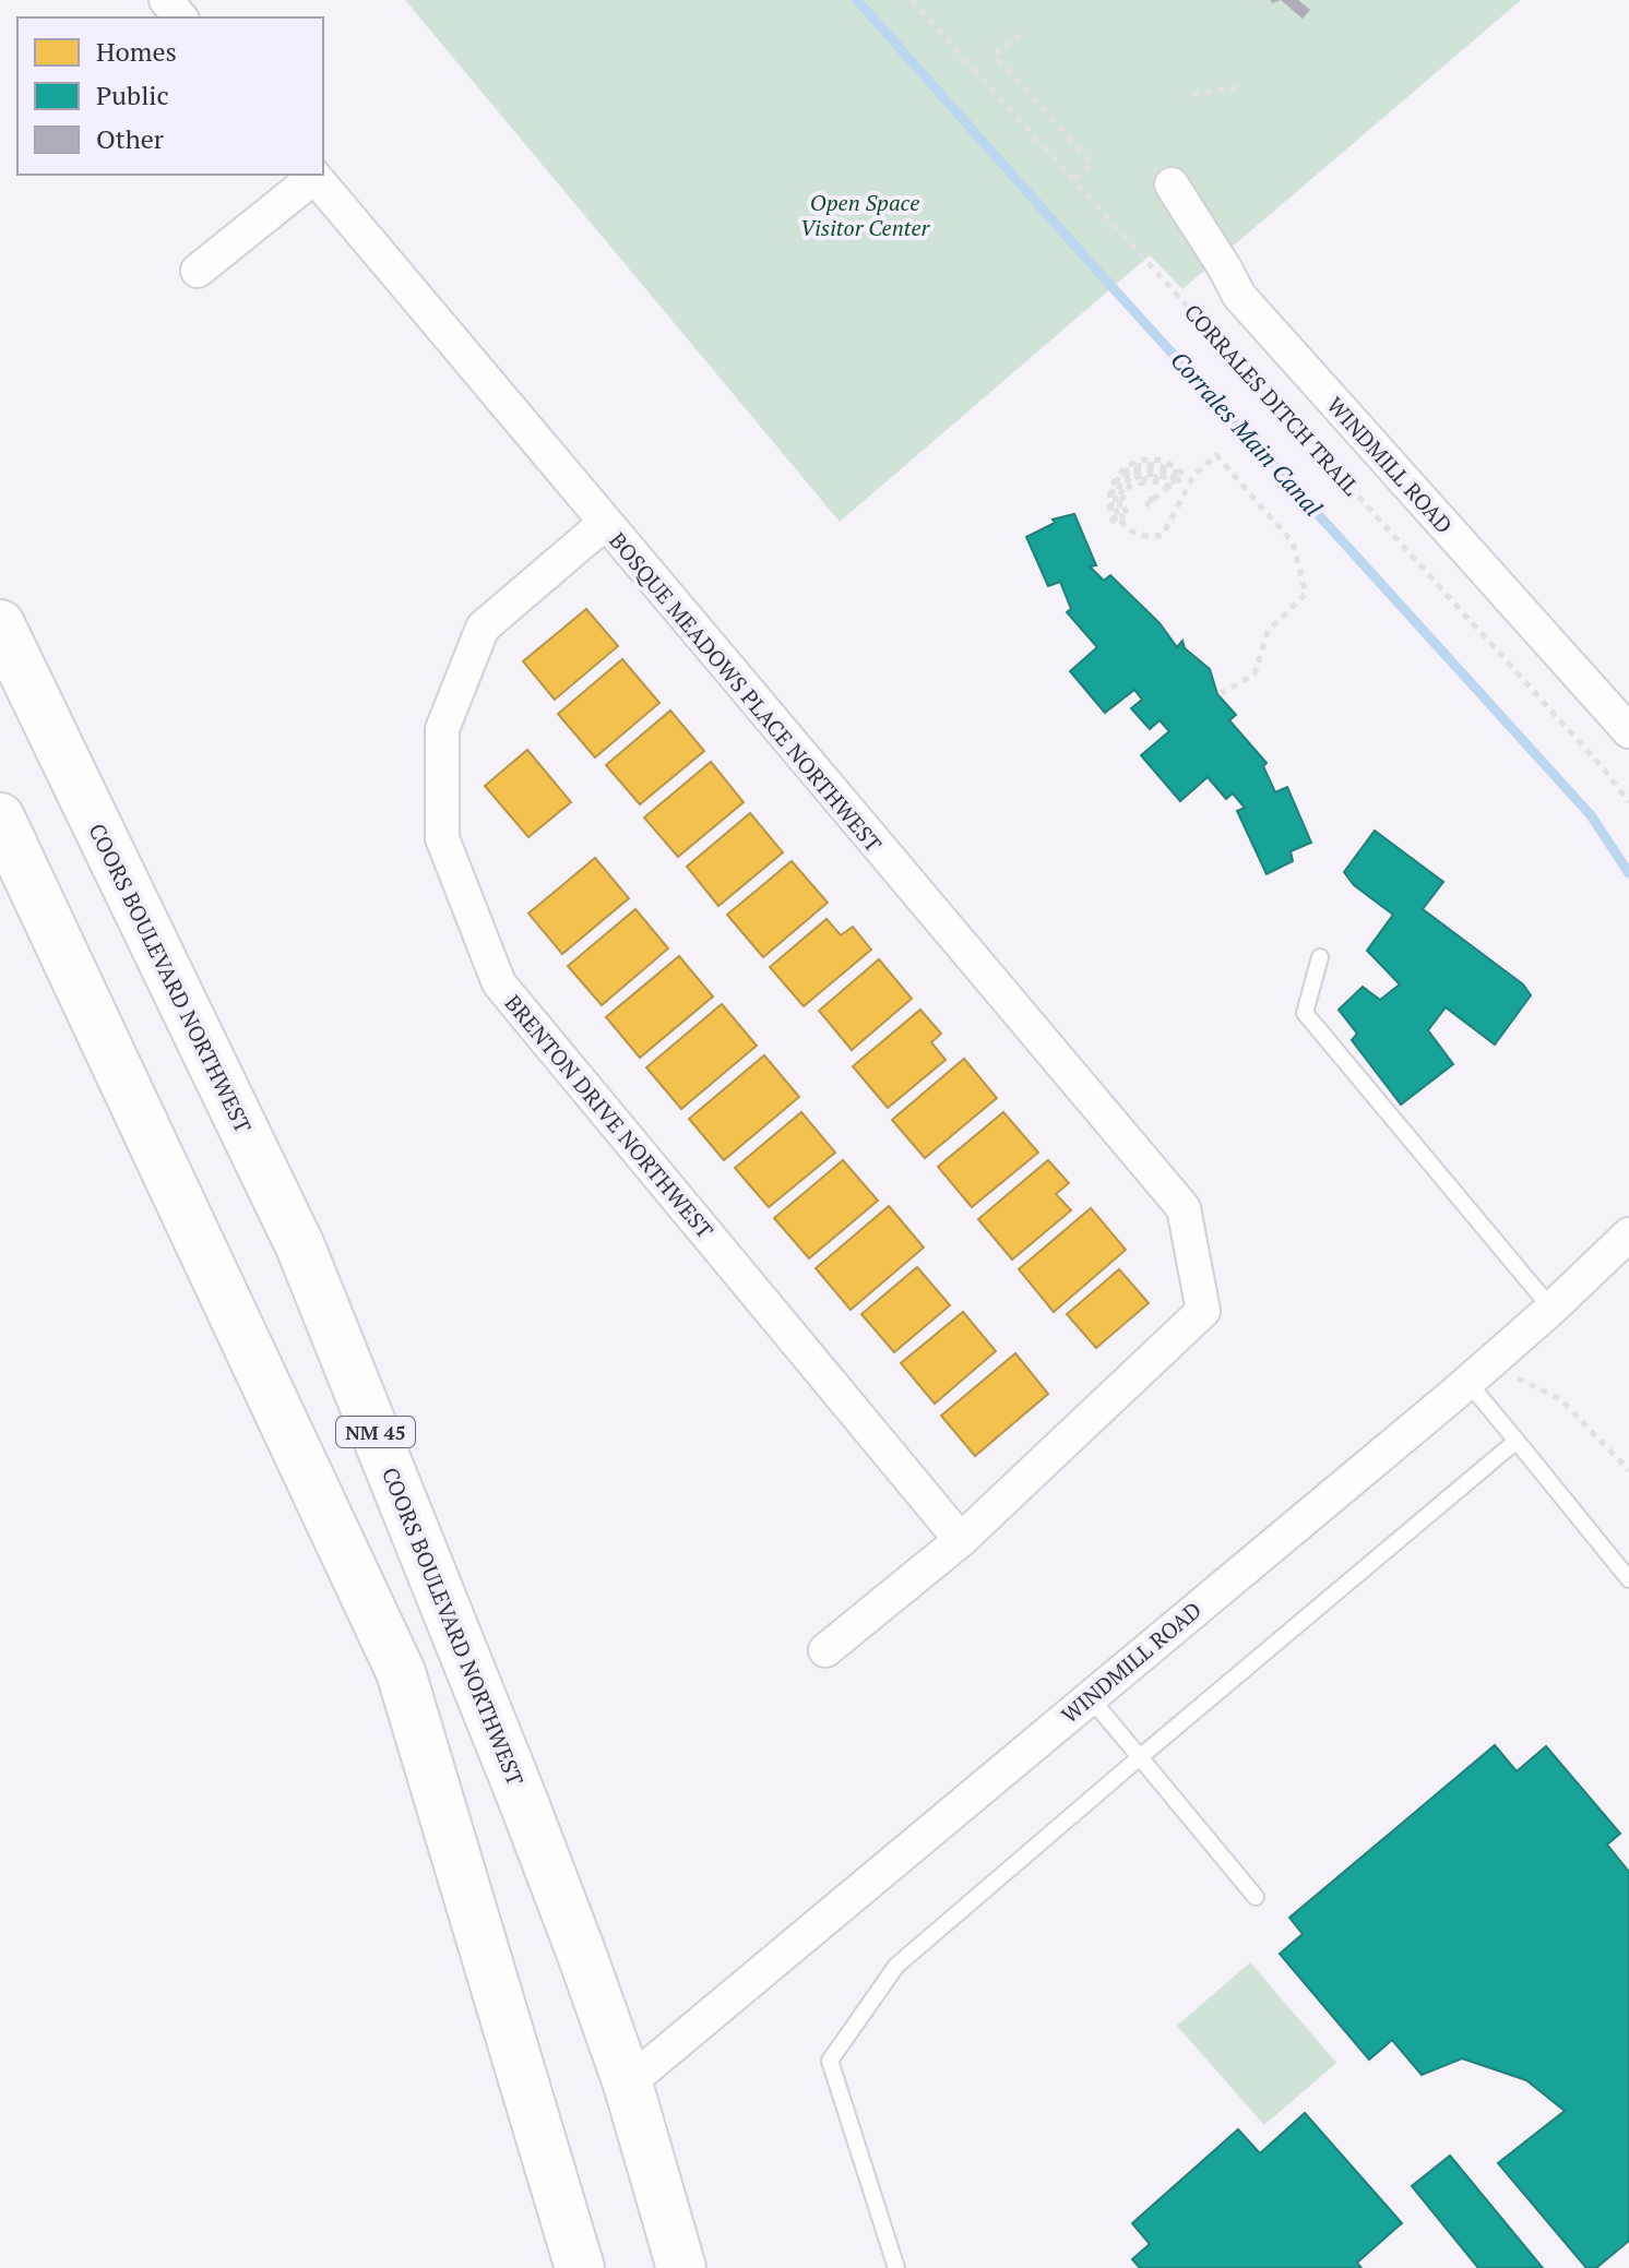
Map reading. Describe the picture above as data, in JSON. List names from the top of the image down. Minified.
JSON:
{"streets":{"main road":["COORS BOULEVARD NORTHWEST","NM 45"],"street":["WINDMILL ROAD","BOSQUE MEADOWS PLACE NORTHWEST","BRENTON DRIVE NORTHWEST"],"path":["CORRALES DITCH TRAIL"]},"crossings":[["WINDMILL ROAD","COORS BOULEVARD NORTHWEST"],["BOSQUE MEADOWS PLACE NORTHWEST","BRENTON DRIVE NORTHWEST"]],"water":["Corrales Main Canal"],"parks":["Open Space Visitor Center"],"legend":["Homes","Public","Other"]}
